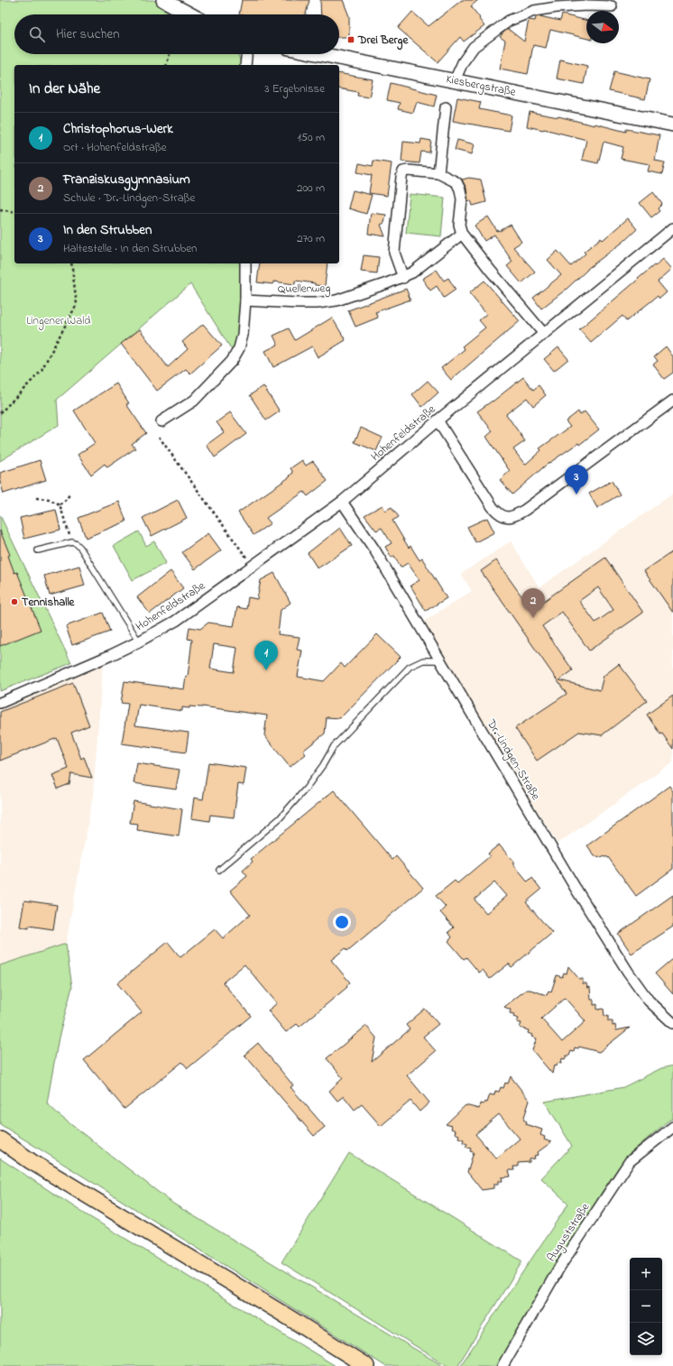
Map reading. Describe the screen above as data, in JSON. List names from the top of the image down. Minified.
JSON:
{"streets":{"street":["Kiesbergstraße","Quellenweg","Hohenfeldstraße","Dr.-Lindgen-Straße","Auguststraße"]},"crossings":[["Hohenfeldstraße","Dr.-Lindgen-Straße"]],"parks":["Lingener Wald"],"places":{"transit":["Drei Berge"],"other":["Tennishalle"]},"north":"right","page":{"search":"Hier suchen","heading":["In der Nähe","3 Ergebnisse"],"list":[{"mark":"1","name":"Christophorus-Werk","note":"Ort · Hohenfeldstraße","value":"150 m"},{"mark":"2","name":"Franziskusgymnasium","note":"Schule · Dr.-Lindgen-Straße","value":"200 m"},{"mark":"3","name":"In den Strubben","note":"Haltestelle · In den Strubben","value":"270 m"}],"pins":["3","2","1"],"map_buttons":["+","−"]}}
